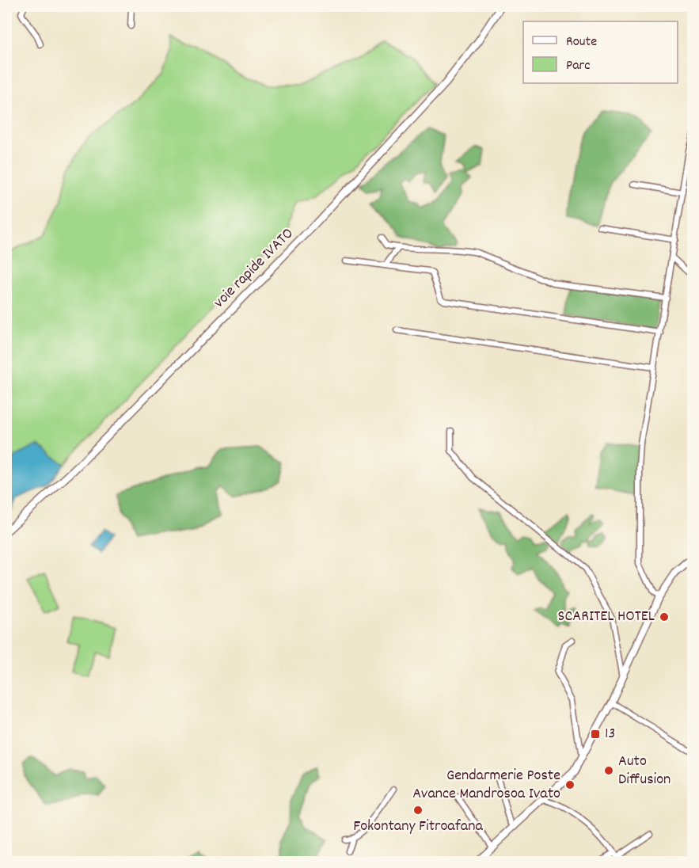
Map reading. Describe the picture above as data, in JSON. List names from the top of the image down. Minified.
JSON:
{"streets":{"main road":["voie rapide IVATO"]},"places":{"other":["SCARITEL HOTEL","Auto Diffusion","Gendarmerie Poste Avance Mandrosoa Ivato","Fokontany Fitroafana"],"transit":["13"]},"legend":["Route","Parc"]}
